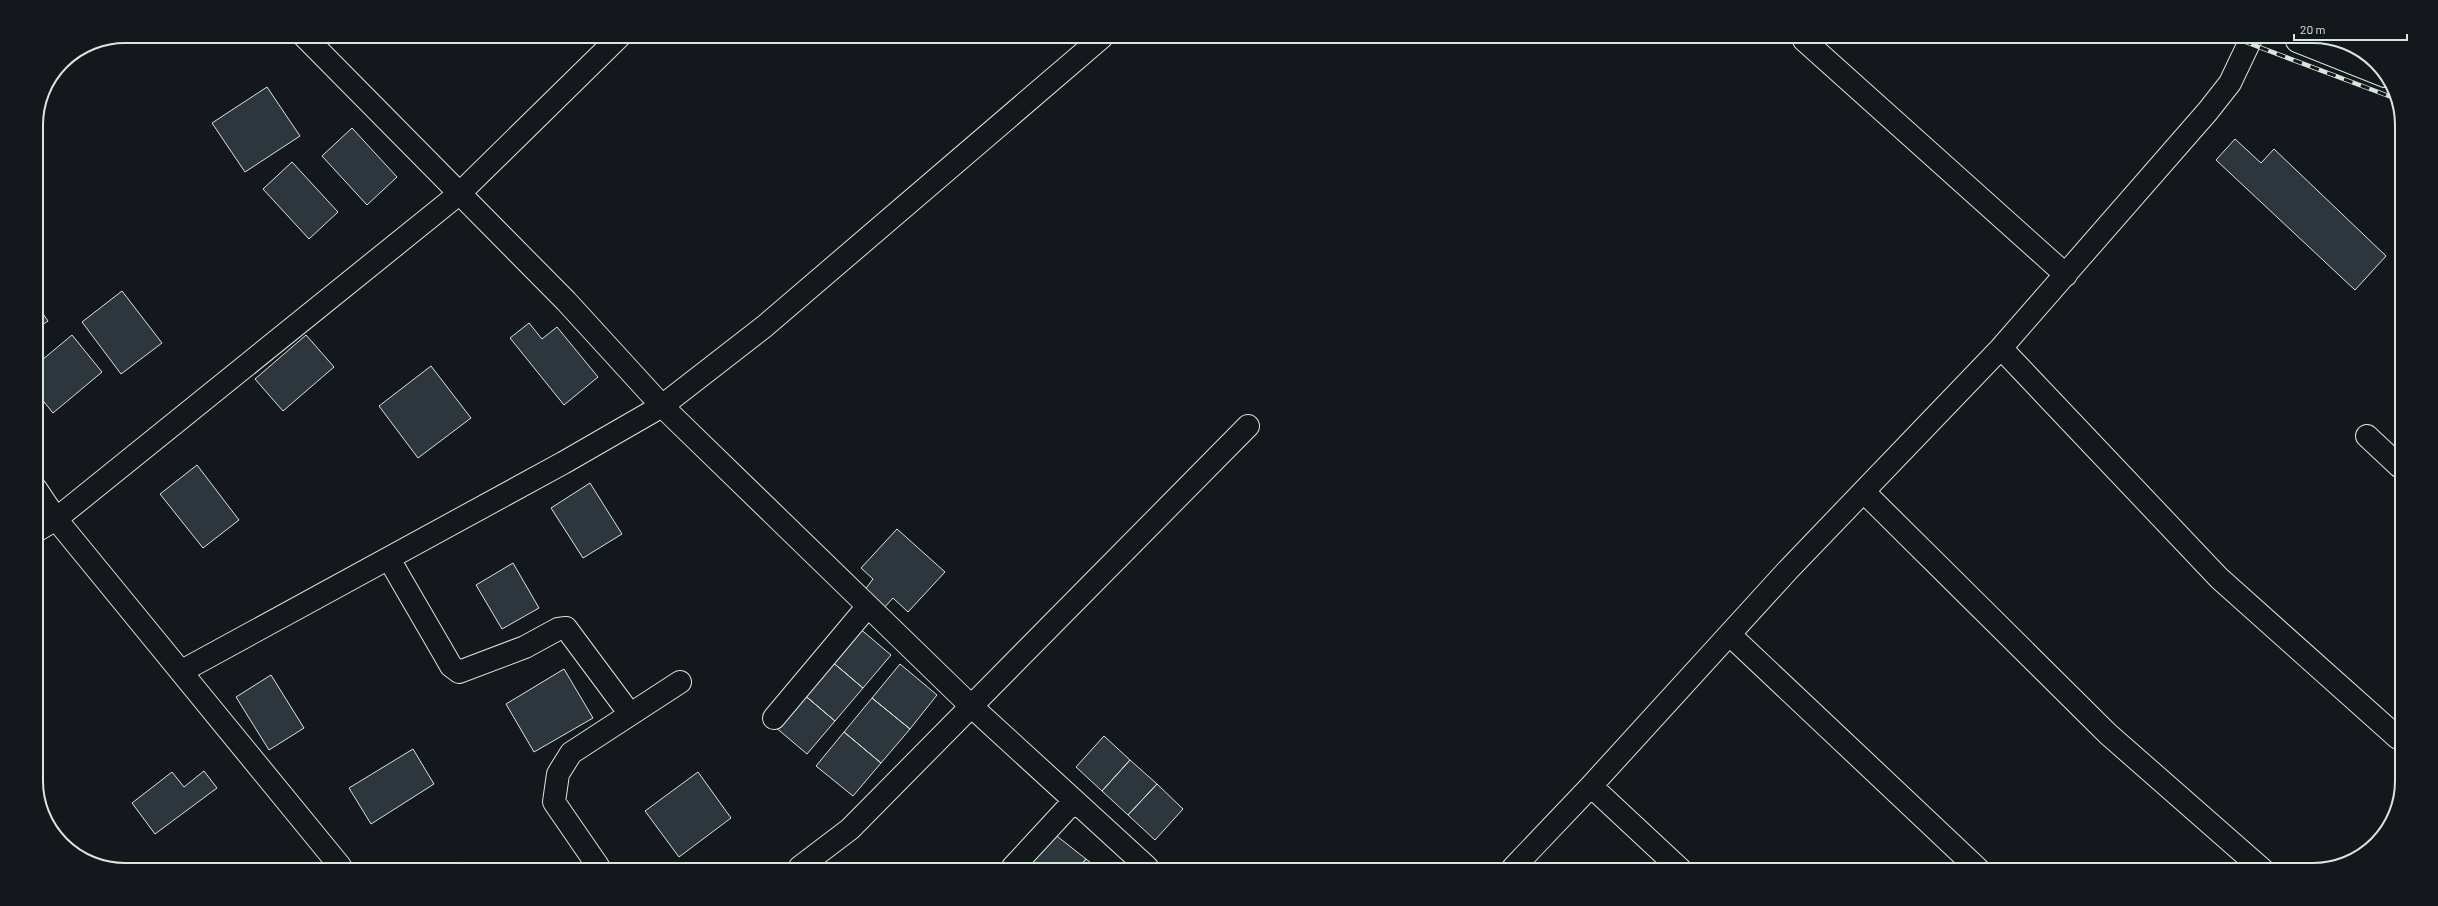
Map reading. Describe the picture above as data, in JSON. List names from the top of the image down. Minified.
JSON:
{"scale_bar":"20 m"}
